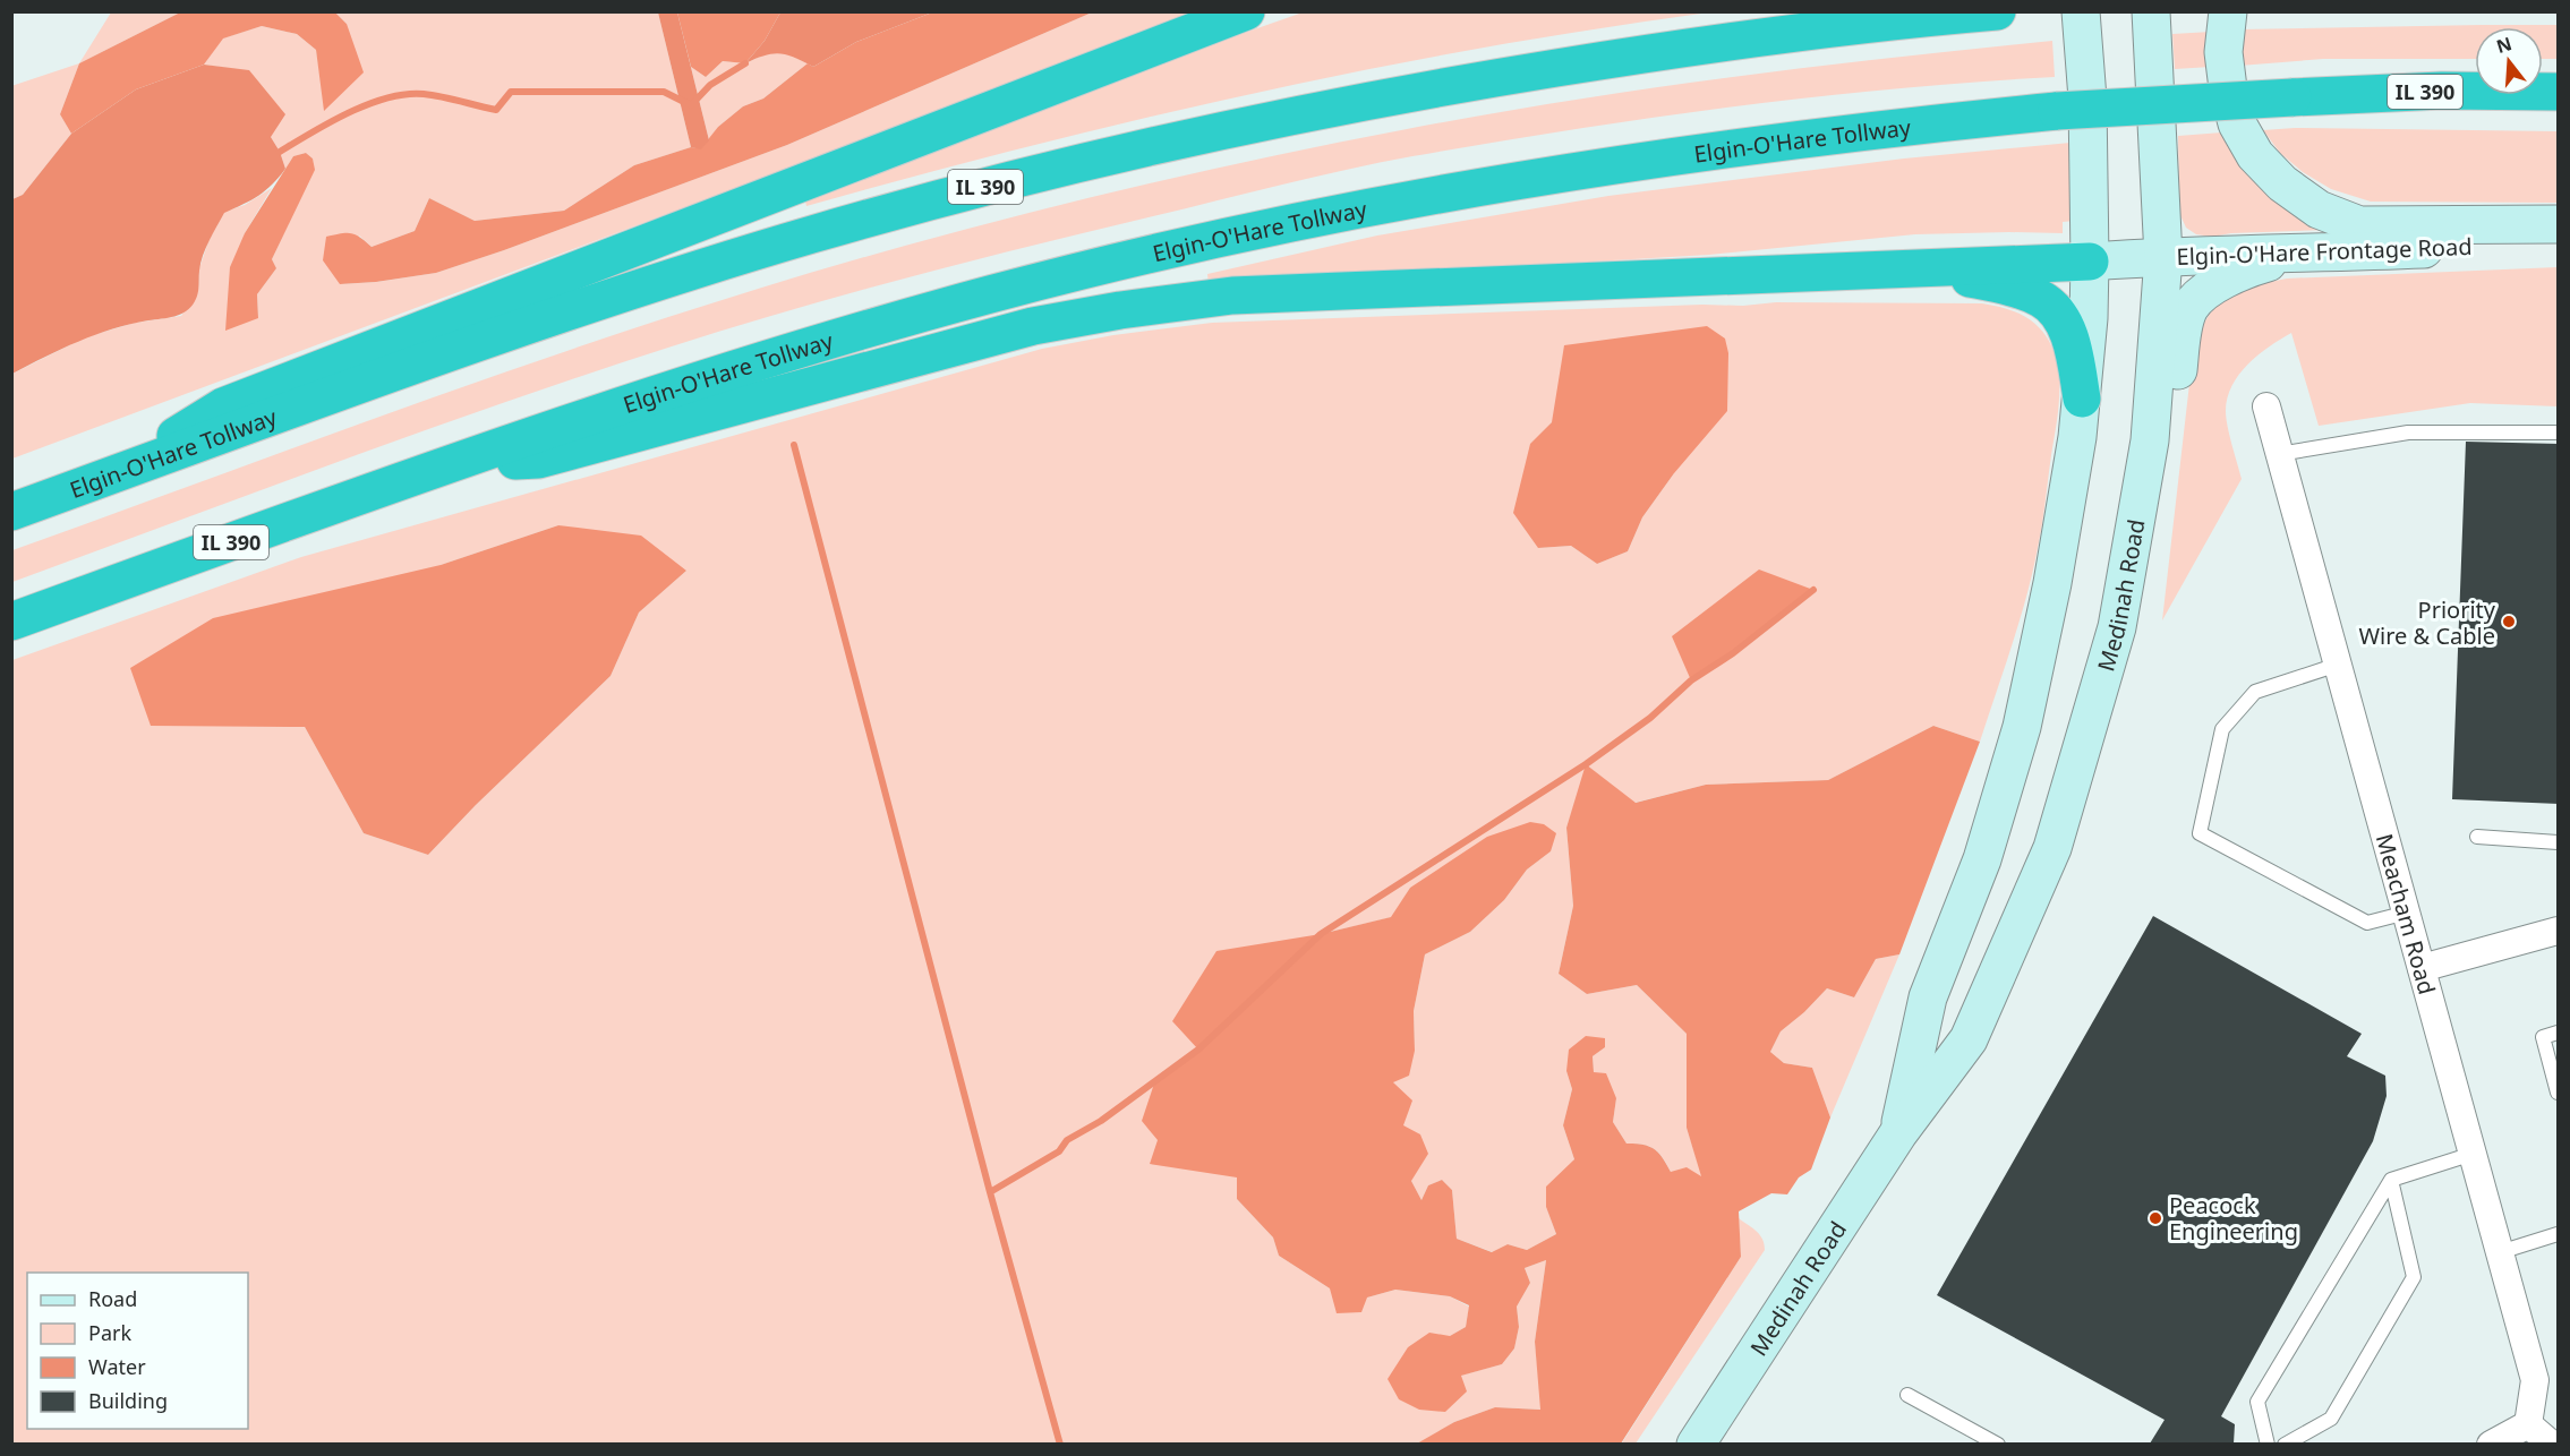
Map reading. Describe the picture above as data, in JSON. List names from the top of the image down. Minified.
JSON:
{"streets":{"highway":["IL 390","Elgin-O'Hare Tollway"],"main road":["Elgin-O'Hare Frontage Road","Medinah Road"],"street":["Meacham Road"]},"crossings":[["Elgin-O'Hare Frontage Road","Medinah Road"]],"places":["Priority Wire & Cable","Peacock Engineering"],"legend":["Road","Park","Water","Building"],"north":"top"}
